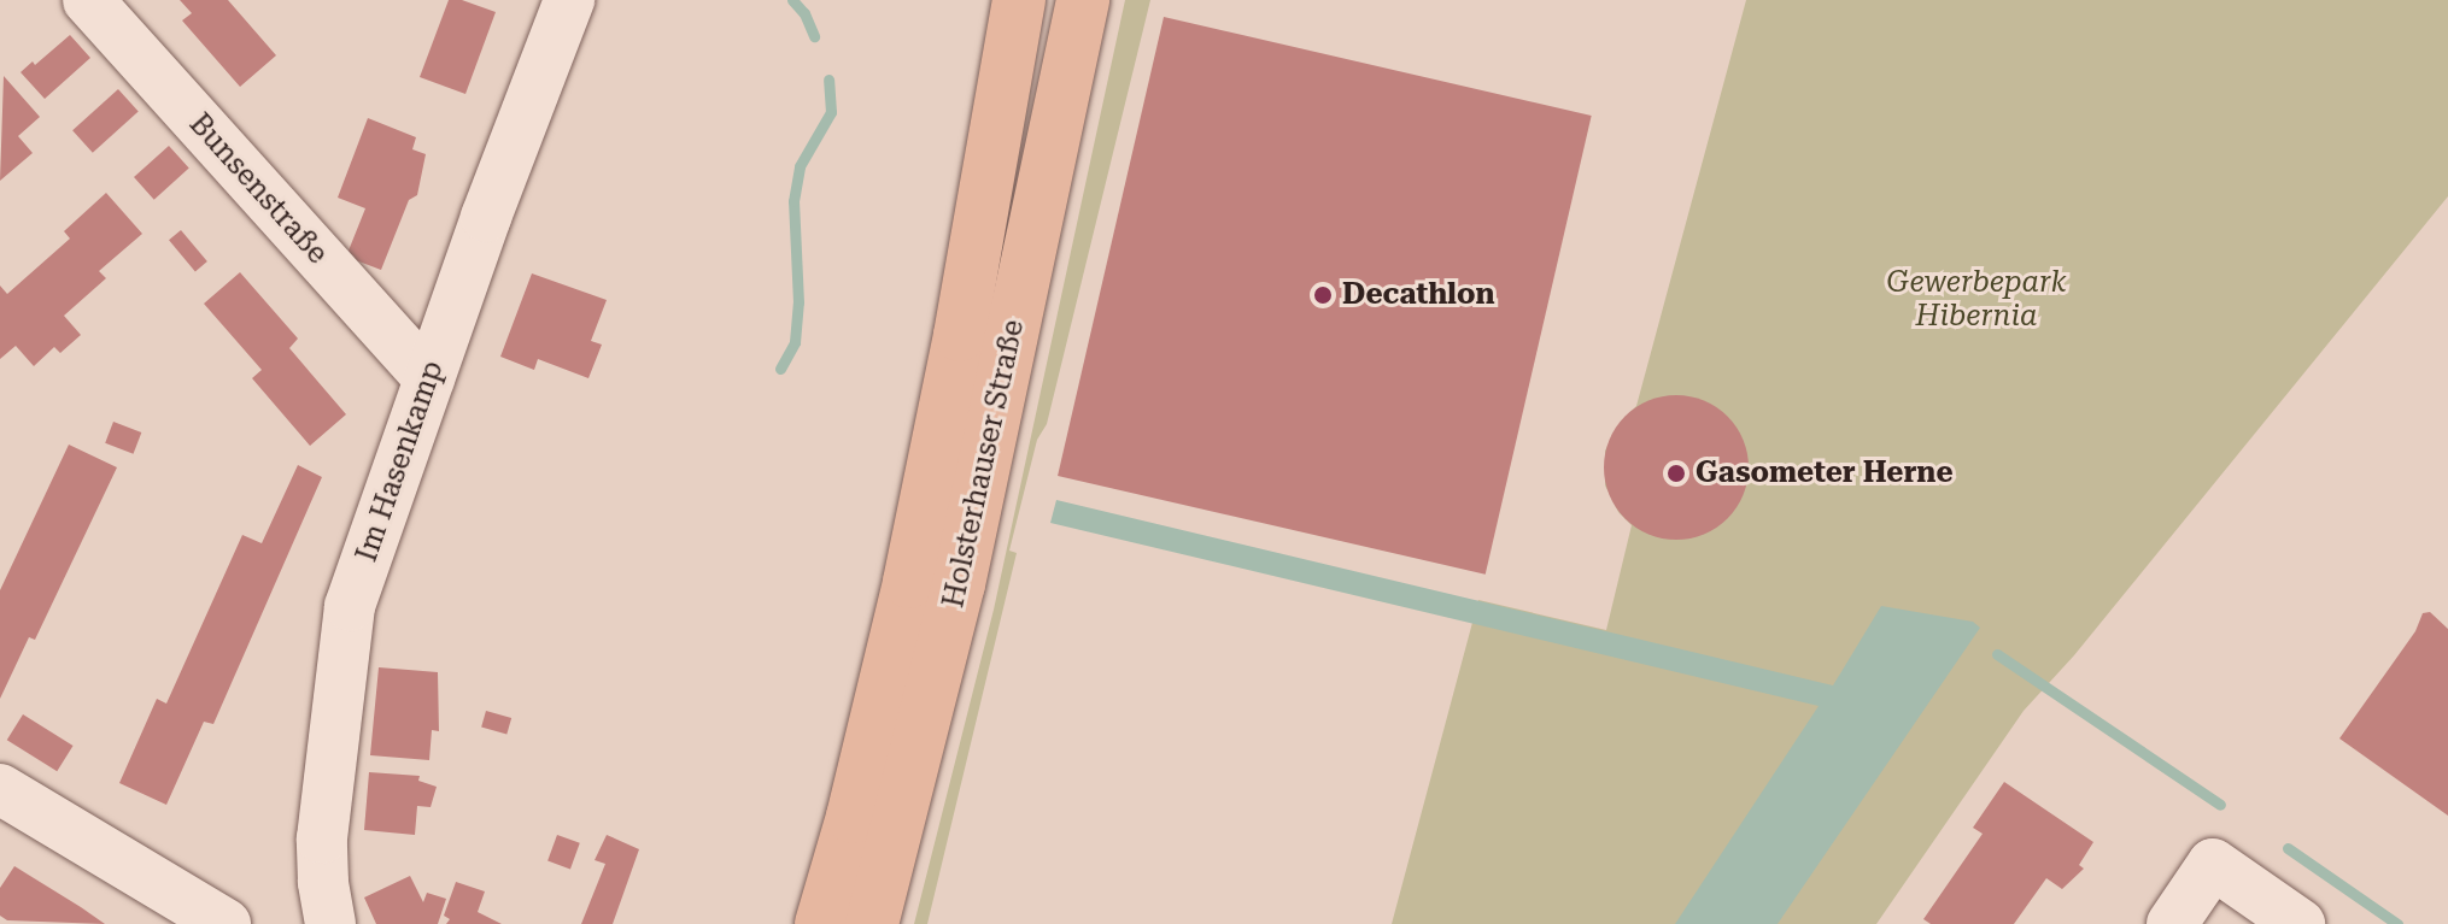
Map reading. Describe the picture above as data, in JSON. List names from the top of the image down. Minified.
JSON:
{"streets":{"main road":["Holsterhauser Straße"],"street":["Bunsenstraße","Im Hasenkamp"]},"crossings":[["Bunsenstraße","Im Hasenkamp"]],"parks":["Gewerbepark Hibernia"],"places":["Decathlon","Gasometer Herne"]}
